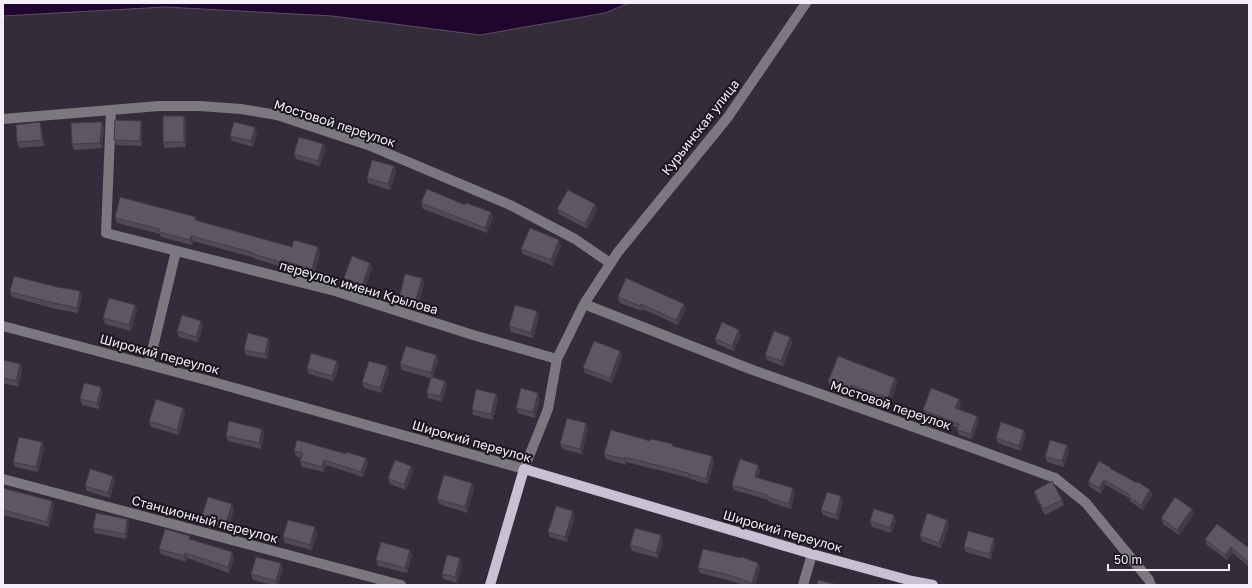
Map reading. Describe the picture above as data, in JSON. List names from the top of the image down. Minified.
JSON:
{"streets":{"main road":["Широкий переулок"],"street":["Мостовой переулок","Курьинская улица","переулок имени Крылова","Станционный переулок"]},"crossings":[["Мостовой переулок","Курьинская улица"],["Мостовой переулок","переулок имени Крылова"],["Курьинская улица","переулок имени Крылова"],["Курьинская улица","Широкий переулок"]],"scale_bar":"50 m"}
